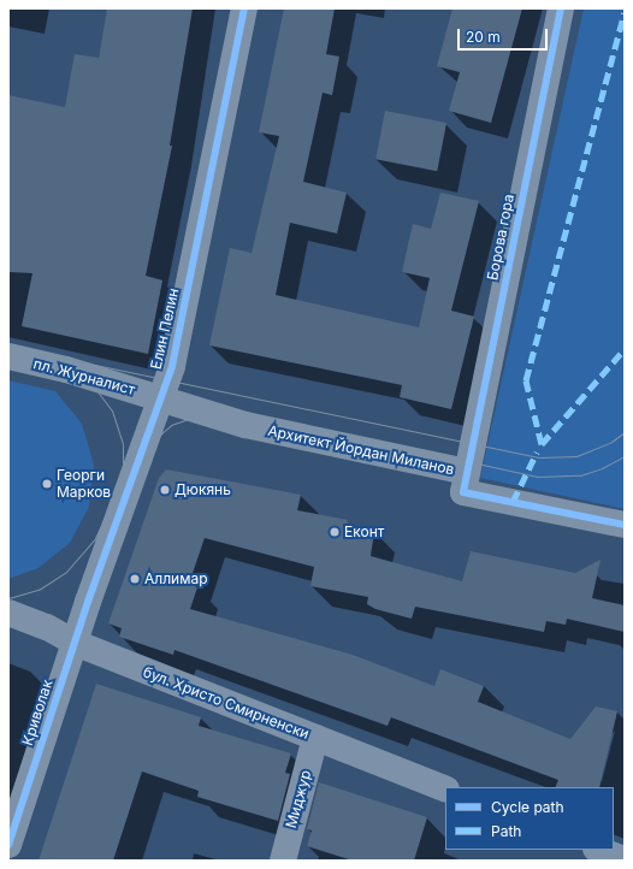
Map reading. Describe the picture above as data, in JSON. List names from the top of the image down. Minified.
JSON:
{"streets":{"street":["Борова гора","Елин Пелин","пл. Журналист","Архитект Йордан Миланов","бул. Христо Смирненски","Криволак","Миджур"]},"crossings":[["Борова гора","Архитект Йордан Миланов"],["Елин Пелин","пл. Журналист"],["Елин Пелин","Архитект Йордан Миланов"],["Елин Пелин","бул. Христо Смирненски"],["Елин Пелин","Криволак"],["пл. Журналист","Архитект Йордан Миланов"],["бул. Христо Смирненски","Криволак"],["бул. Христо Смирненски","Миджур"]],"places":["Георги Марков","Дюкянь","Еконт","Аллимар"],"legend":["Cycle path","Path"],"scale_bar":"20 m"}
